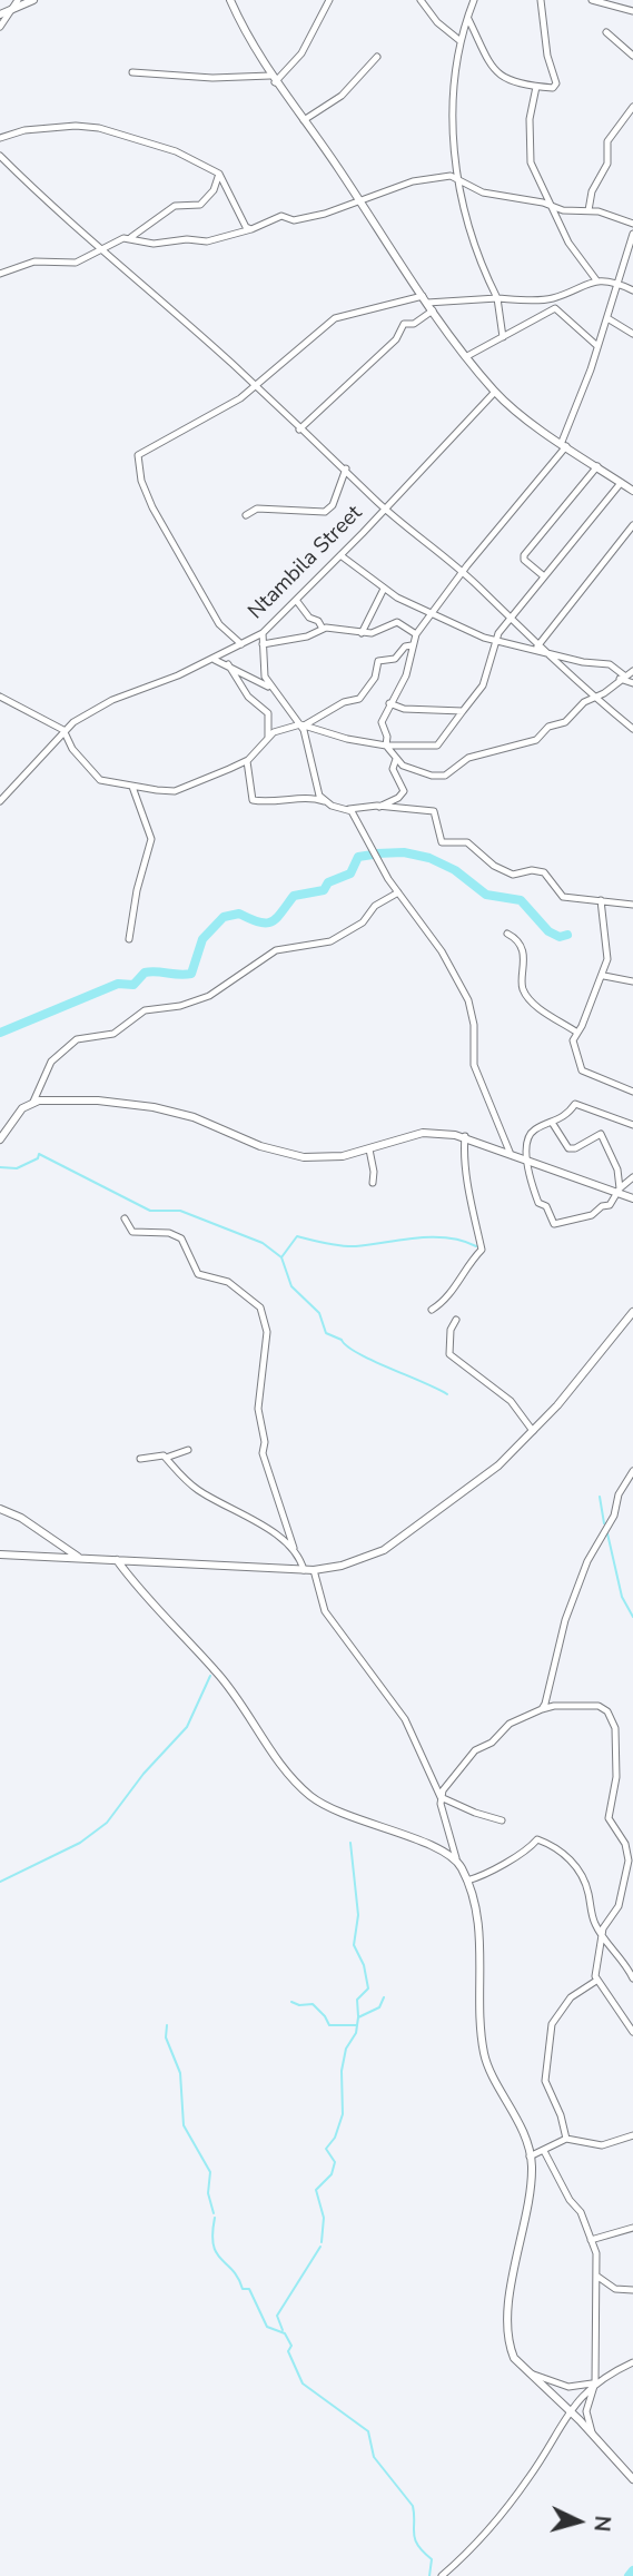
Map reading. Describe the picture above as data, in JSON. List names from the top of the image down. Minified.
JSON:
{"streets":{"street":["Ntambila Street"]},"north":"right"}
